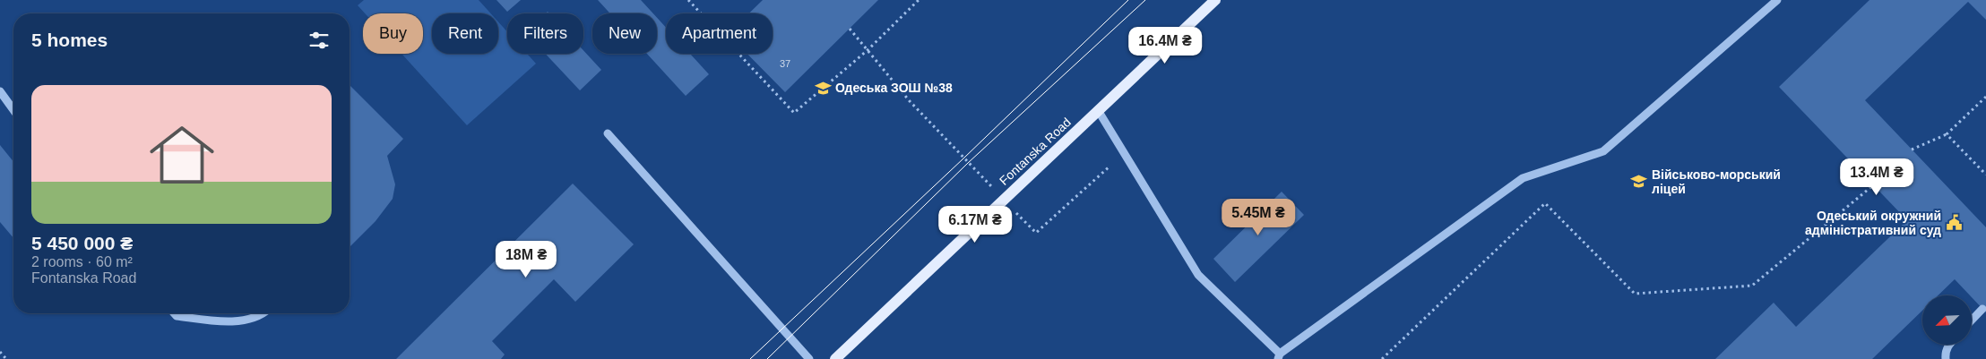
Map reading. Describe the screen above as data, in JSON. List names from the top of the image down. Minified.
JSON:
{"streets":{"main road":["Fontanska Road"]},"places":{"school or university":["Одеська ЗОШ №38","Військово-морський ліцей"],"public building":["Одеський окружний адміністративний суд"]},"house_numbers":["37"],"north":"bottom left","page":{"chip":["Buy","Rent","Filters","New","Apartment"],"heading":"5 homes","price":["16.4M ₴","13.4M ₴","5.45M ₴","6.17M ₴","18M ₴"],"list":[{"name":"5 450 000 ₴","note":"2 rooms · 60 m² · Fontanska Road"}]}}
